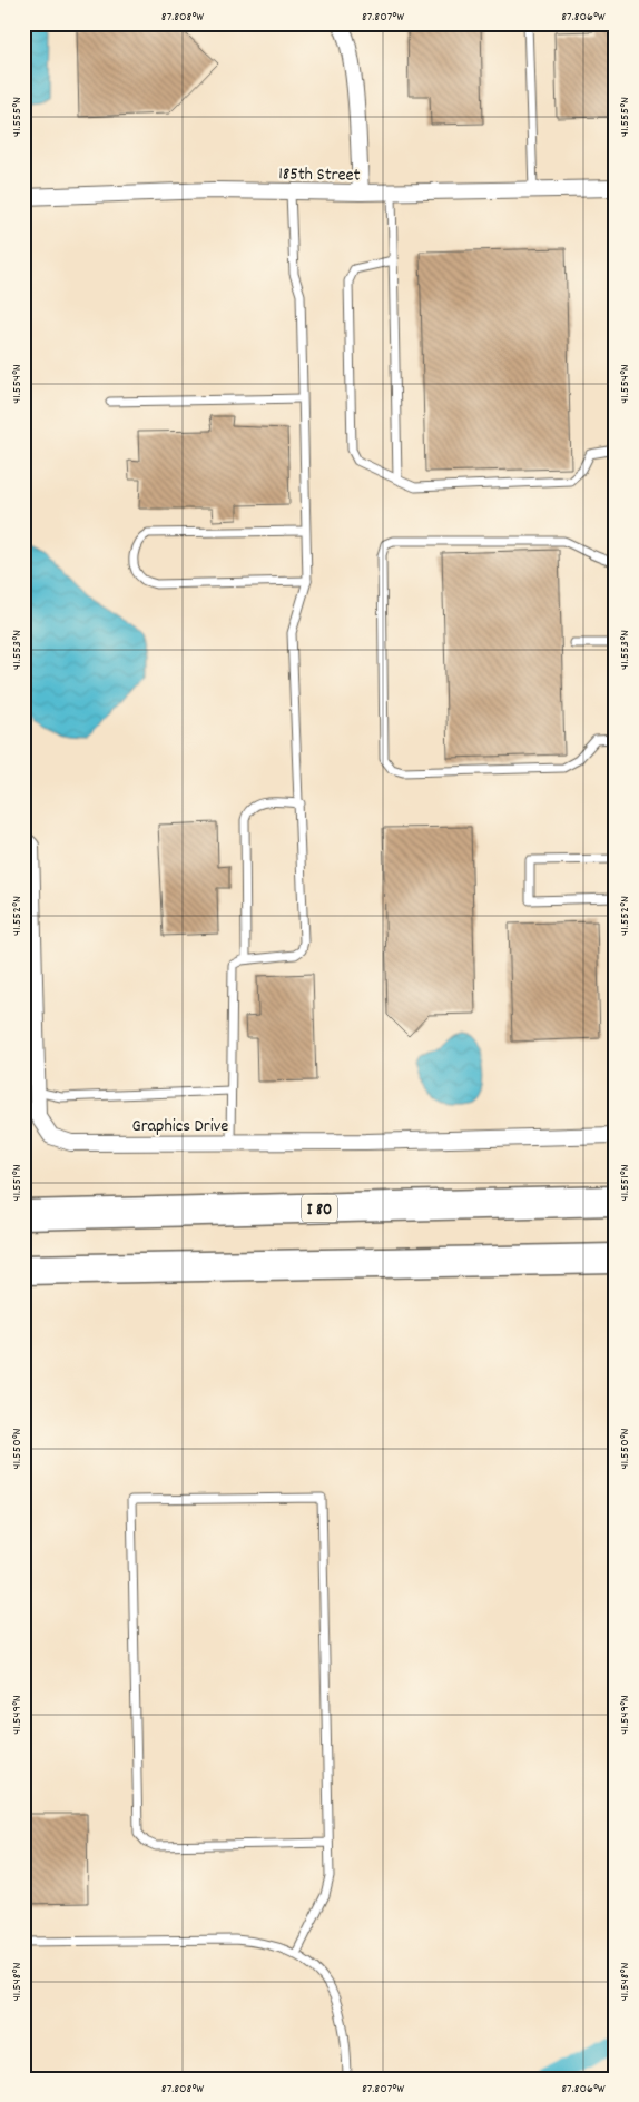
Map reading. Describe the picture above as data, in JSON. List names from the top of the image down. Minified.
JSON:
{"streets":{"highway":["I 80"],"street":["185th Street","Graphics Drive"]},"coordinates":["87.808°W","87.807°W","87.806°W","41.555°N","41.554°N","41.553°N","41.552°N","41.551°N","41.550°N","41.549°N","41.548°N"]}
